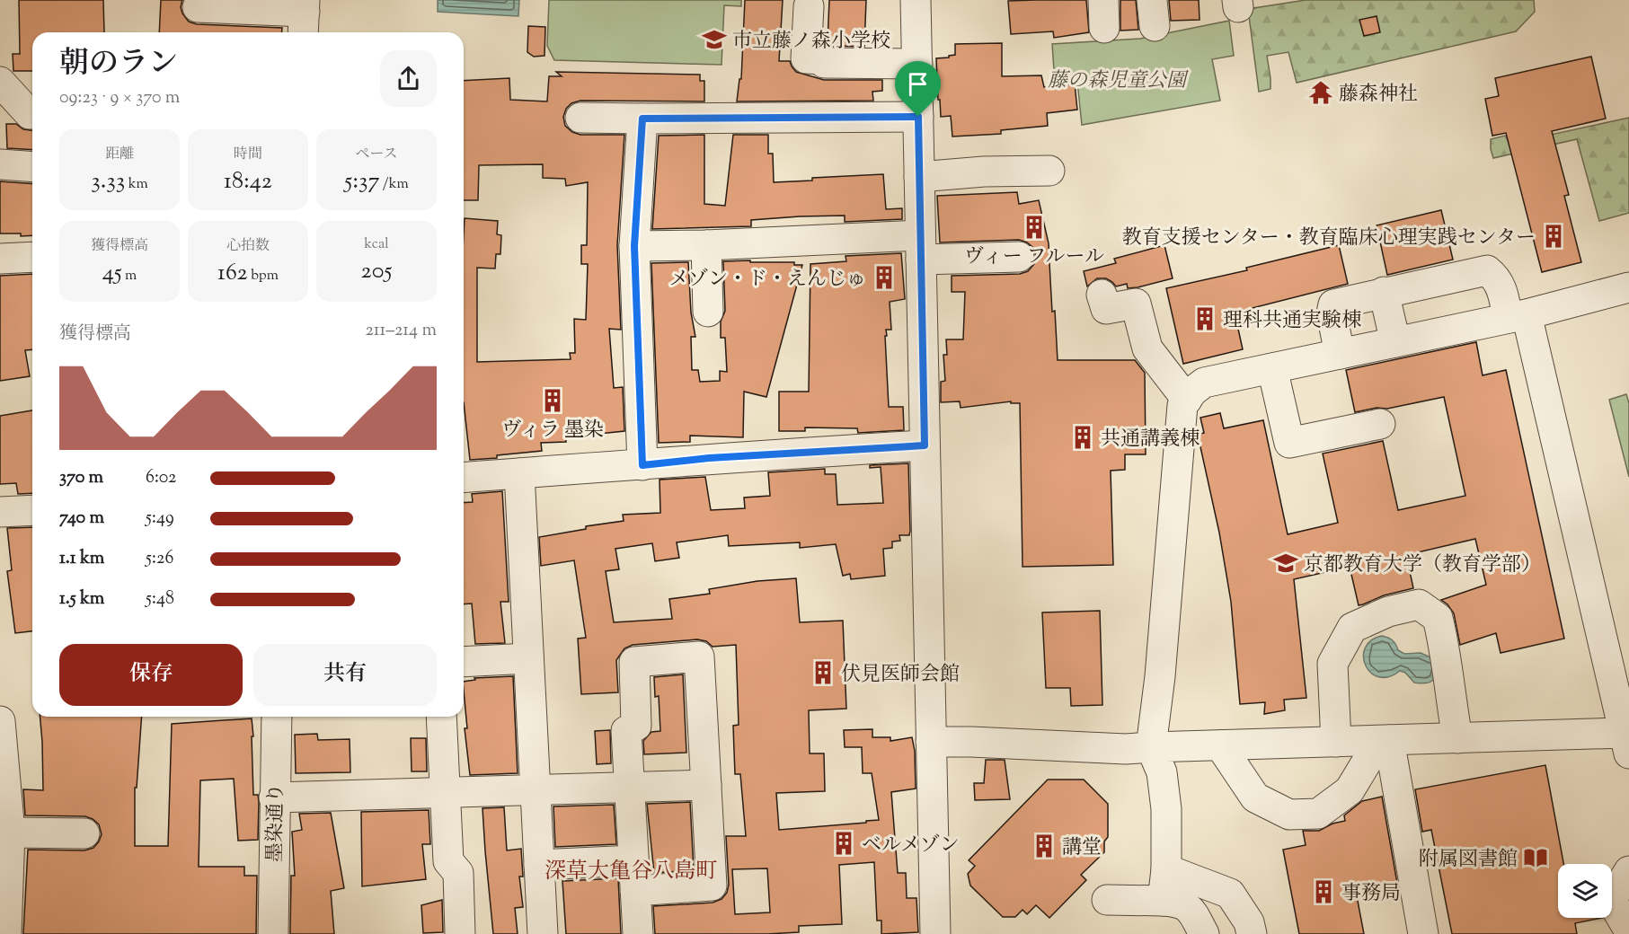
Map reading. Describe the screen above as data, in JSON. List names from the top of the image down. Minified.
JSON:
{"streets":{"street":["墨染通り"]},"districts":["深草大亀谷八島町"],"parks":["藤の森児童公園"],"places":{"school or university":["市立藤ノ森小学校","京都教育大学（教育学部）"],"temple":["藤森神社"],"building":["ヴィー フルール","教育支援センター・教育臨床心理実践センター","メゾン・ド・えんじゅ","理科共通実験棟","ヴィラ 墨染","共通講義棟","伏見医師会館","ベルメゾン","講堂","事務局"],"library":["附属図書館"]},"page":{"heading":["朝のラン","09:23 · 9 × 370 m"],"stats":[["距離","3.33 km"],["時間","18:42"],["ペース","5:37 /km"],["獲得標高","45 m"],["心拍数","162 bpm"],["kcal","205"]],"chart":["獲得標高","211–214 m"],"list":[{"name":"370 m","note":"6:02"},{"name":"740 m","note":"5:49"},{"name":"1.1 km","note":"5:26"},{"name":"1.5 km","note":"5:48"}],"buttons":["保存","共有"]}}
